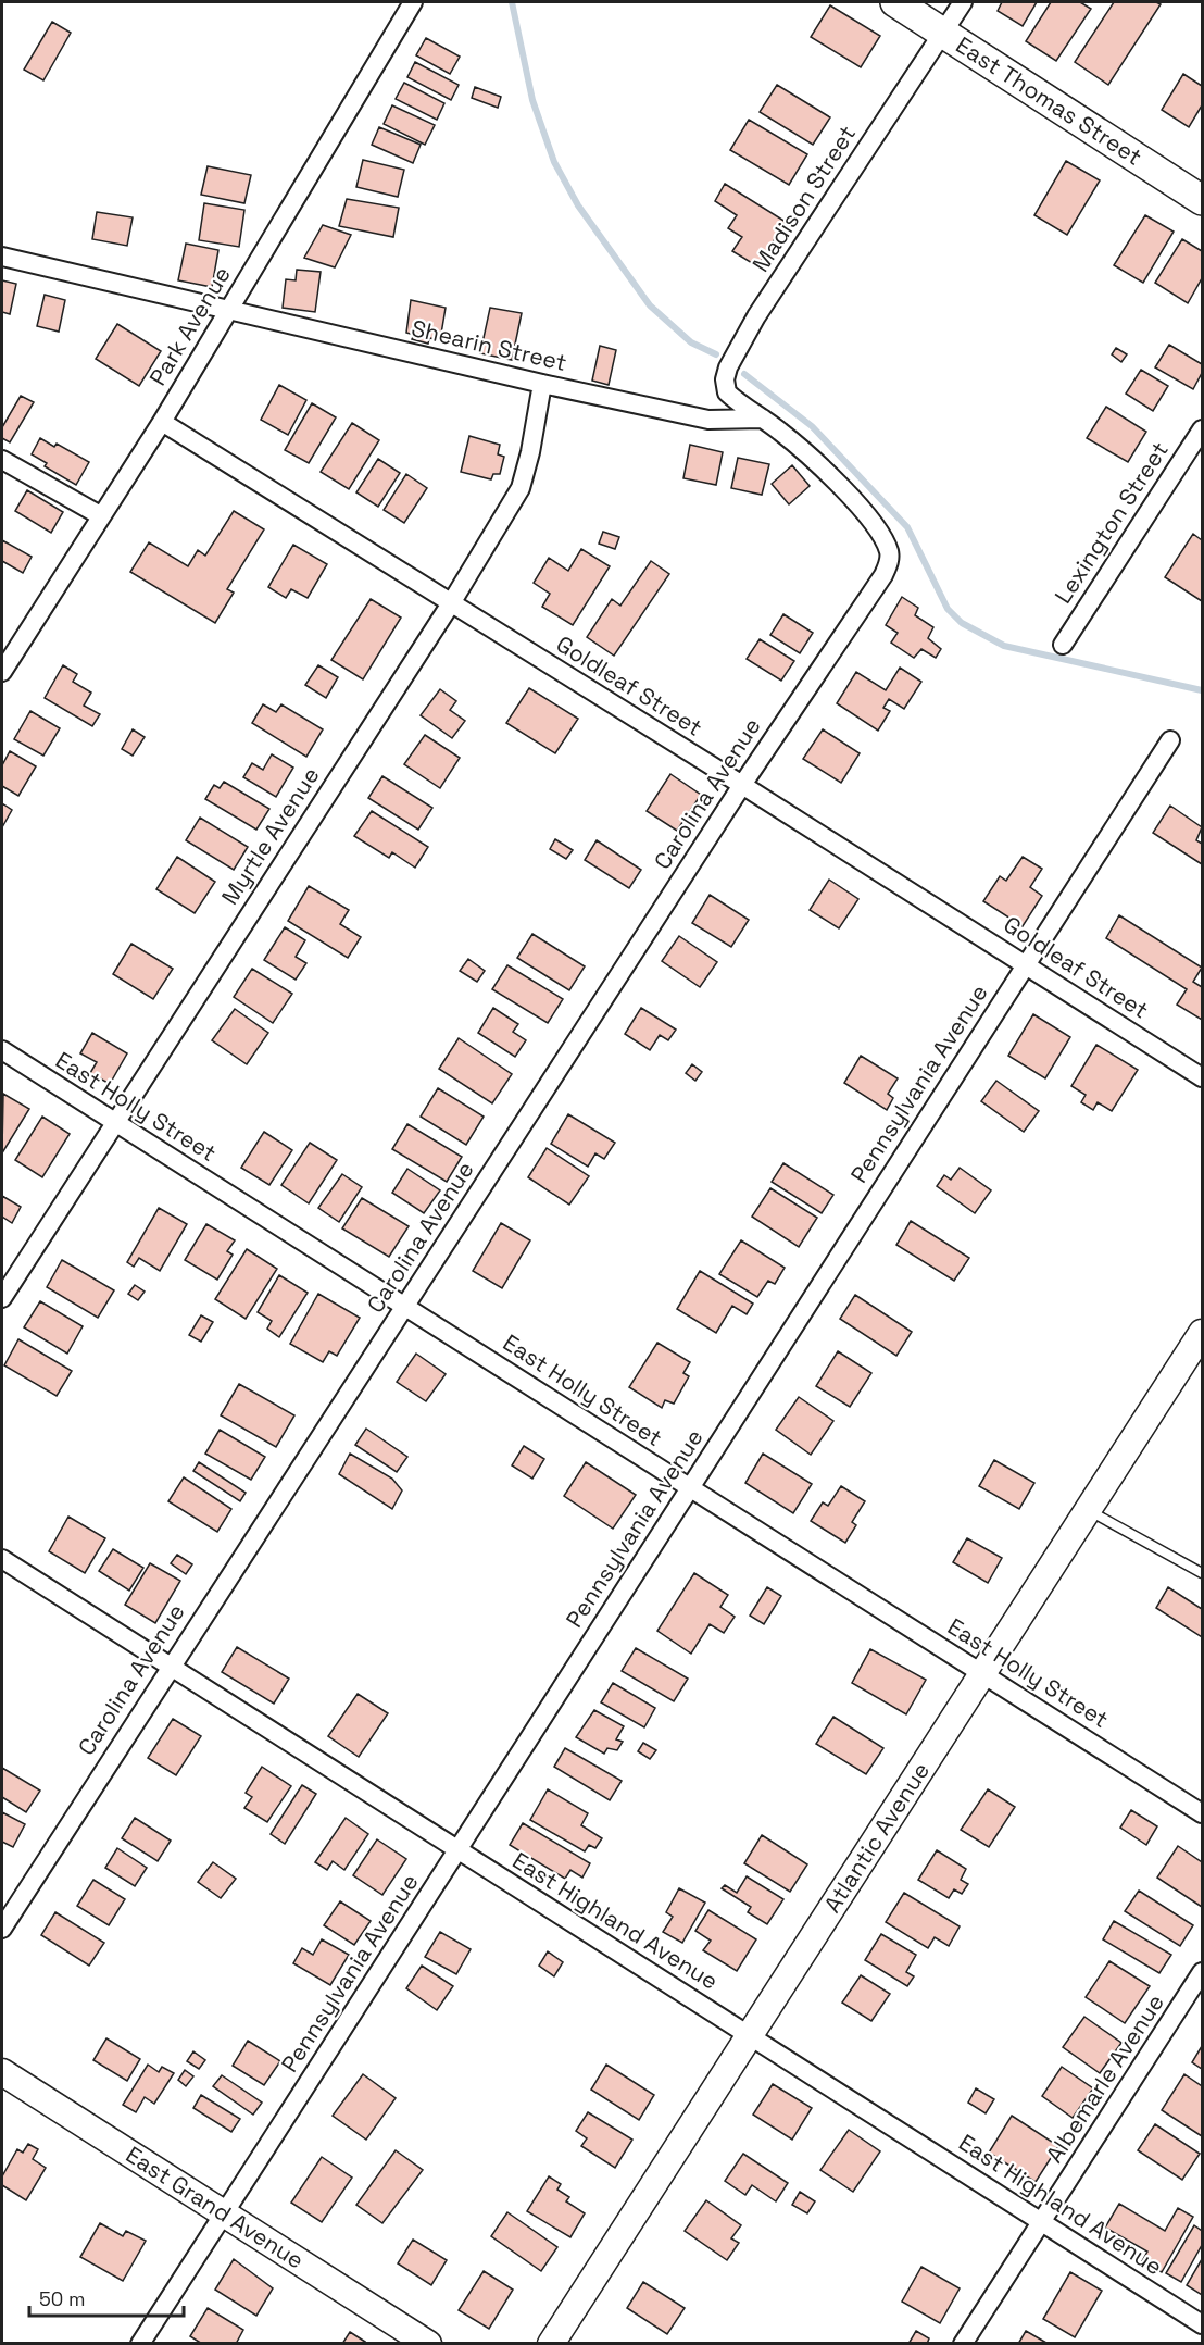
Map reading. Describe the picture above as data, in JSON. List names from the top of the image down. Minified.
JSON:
{"streets":{"main road":["East Thomas Street","Atlantic Avenue","East Grand Avenue"],"street":["Madison Street","Park Avenue","Shearin Street","Lexington Street","Goldleaf Street","Carolina Avenue","Myrtle Avenue","Pennsylvania Avenue","East Holly Street","East Highland Avenue","Albemarle Avenue"]},"crossings":[["East Thomas Street","Madison Street"],["Madison Street","Shearin Street"],["Madison Street","Carolina Avenue"],["Park Avenue","Shearin Street"],["Park Avenue","Goldleaf Street"],["Shearin Street","Carolina Avenue"],["Shearin Street","Myrtle Avenue"],["Goldleaf Street","Carolina Avenue"],["Goldleaf Street","Myrtle Avenue"],["Goldleaf Street","Pennsylvania Avenue"],["Carolina Avenue","East Holly Street"],["Carolina Avenue","East Highland Avenue"],["Myrtle Avenue","East Holly Street"],["Pennsylvania Avenue","East Holly Street"],["Pennsylvania Avenue","East Highland Avenue"],["Pennsylvania Avenue","East Grand Avenue"],["East Holly Street","Atlantic Avenue"],["Atlantic Avenue","East Highland Avenue"],["East Highland Avenue","Albemarle Avenue"]],"scale_bar":"50 m"}
